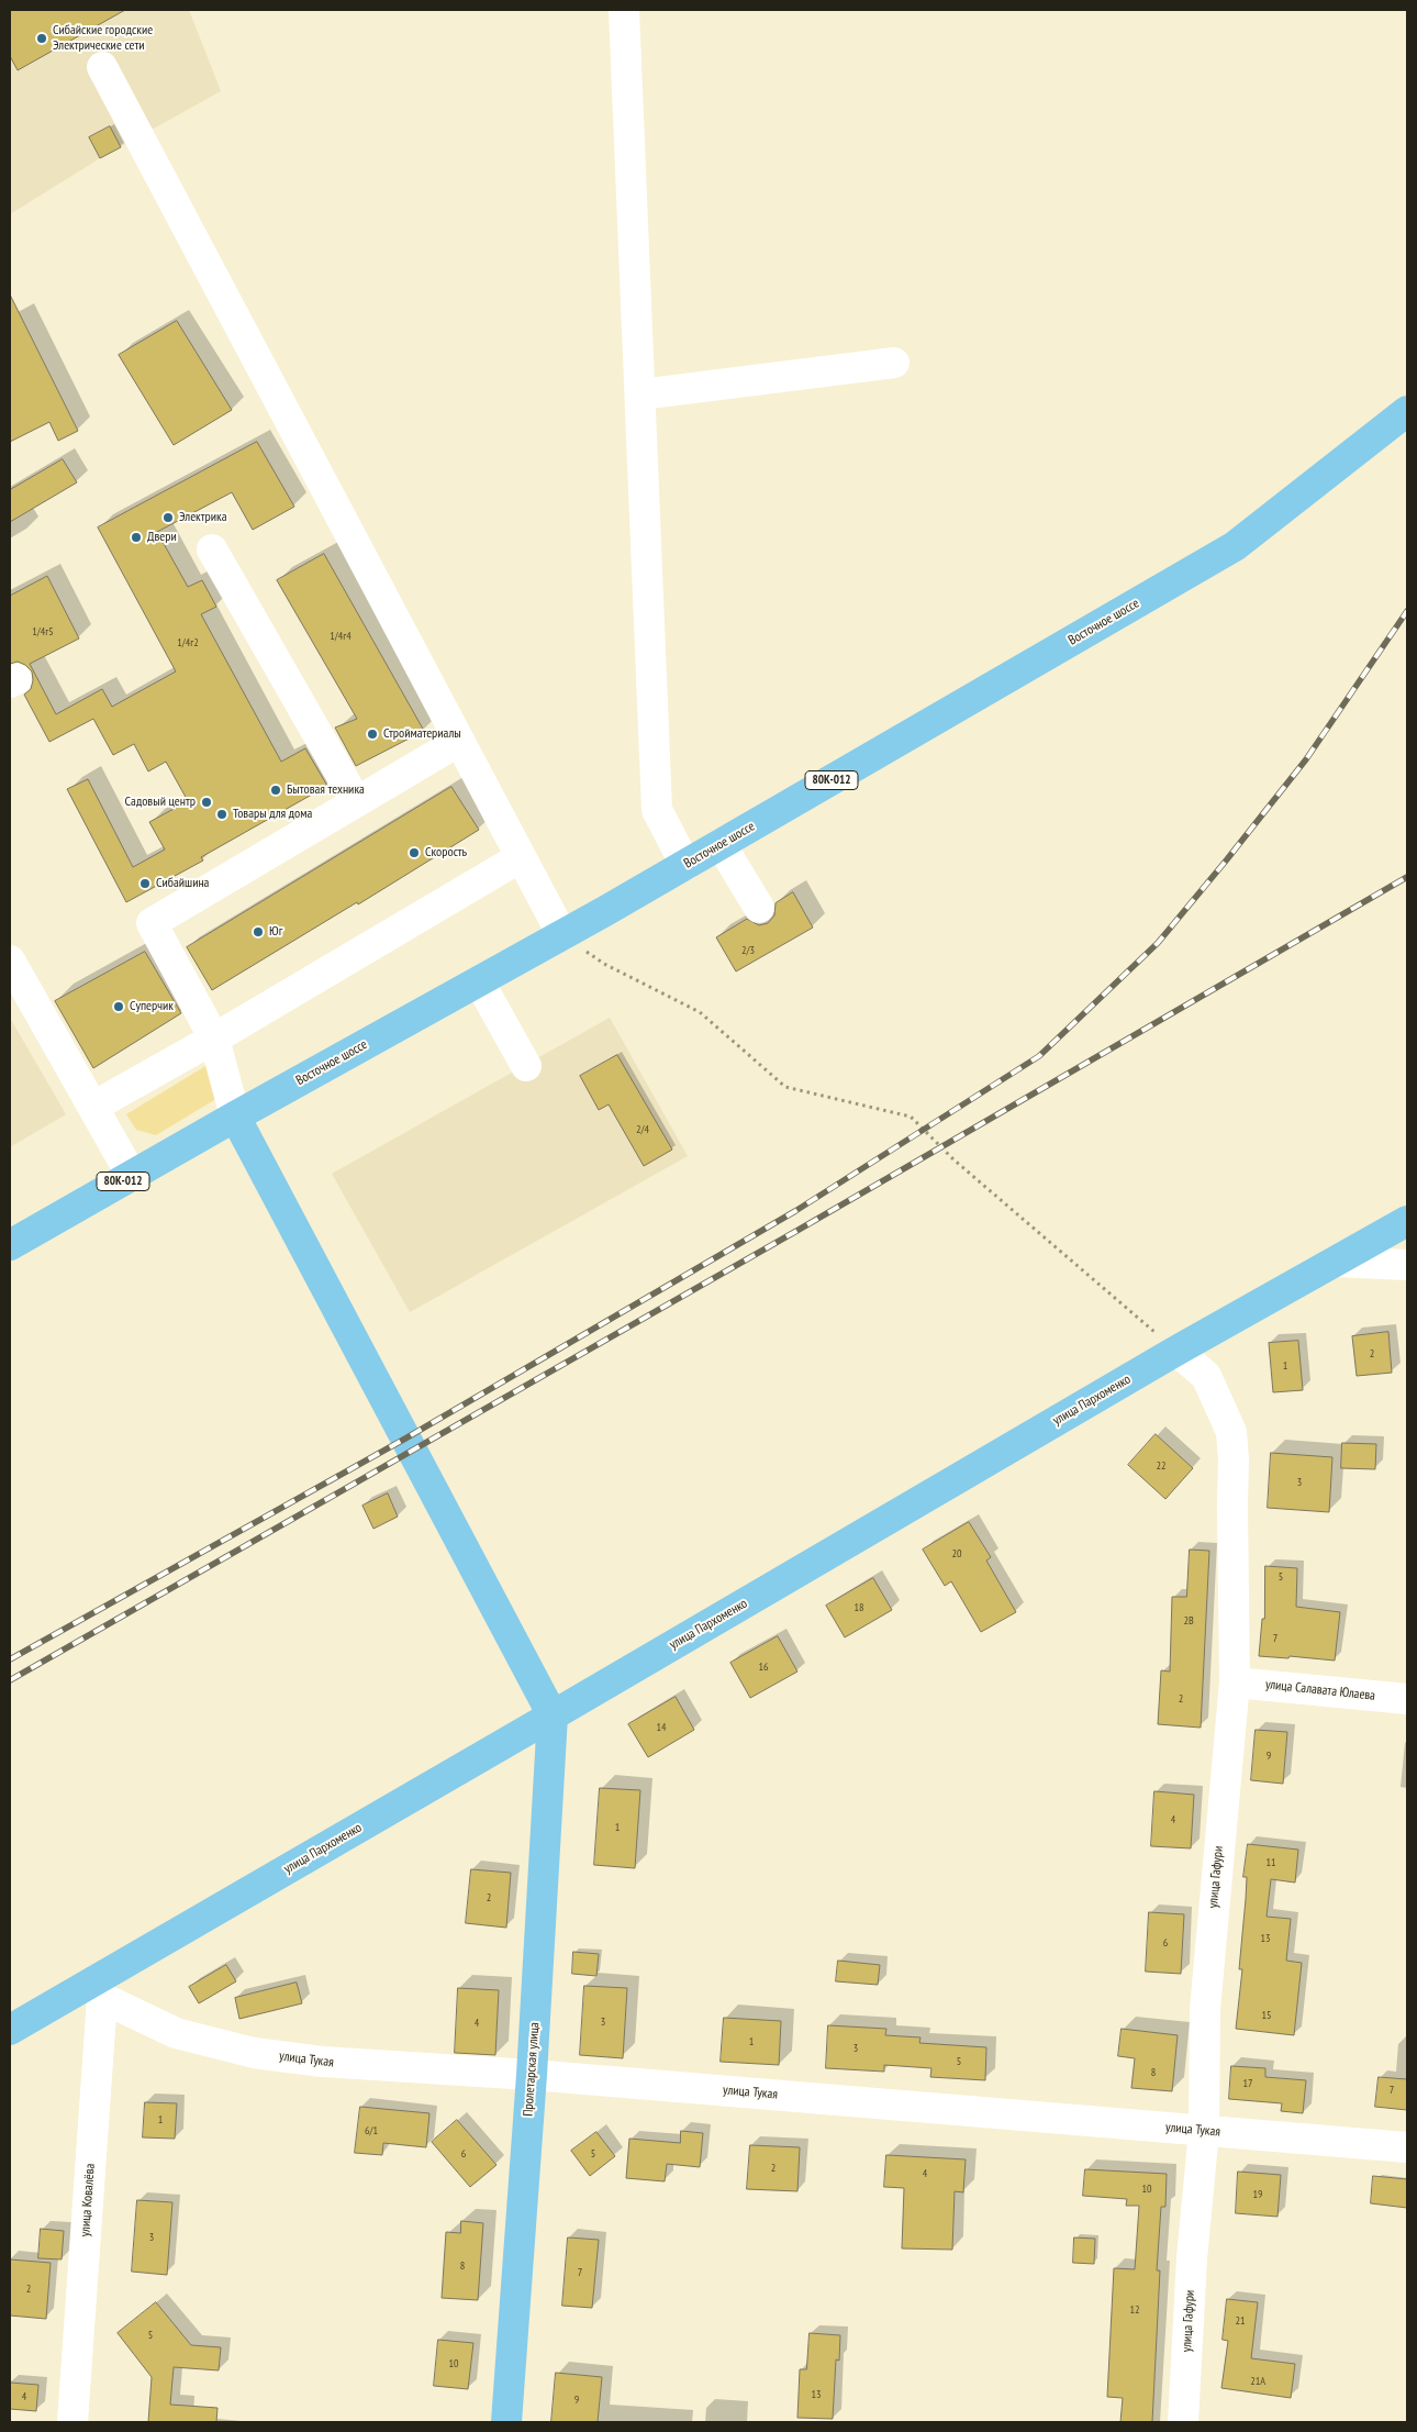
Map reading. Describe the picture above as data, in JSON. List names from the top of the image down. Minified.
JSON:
{"streets":{"main road":["Восточное шоссе","80К-012","улица Пархоменко","Пролетарская улица"],"street":["улица Салавата Юлаева","улица Гафури","улица Тукая","улица Ковалёва"]},"crossings":[["улица Пархоменко","улица Гафури"],["улица Пархоменко","улица Тукая"],["улица Пархоменко","Пролетарская улица"],["улица Пархоменко","улица Ковалёва"],["улица Салавата Юлаева","улица Гафури"],["улица Гафури","улица Тукая"],["улица Тукая","Пролетарская улица"],["улица Тукая","улица Ковалёва"]],"places":["Сибайские городские Электрические сети","Электрика","Двери","Стройматериалы","Бытовая техника","Садовый центр","Товары для дома","Скорость","Сибайшина","Юг","Суперчик"],"house_numbers":["1/4г5","1/4г4","1/4г2","2/3","2/4","2","1","22","3","20","5","18","2В","7","16","2","14","9","4","1","11","2","13","6","15","3","4","1","3","5","8","17","7","1","6/1","6","5","2","4","10","19","3","8","7","2","12","21","5","10","21А","13","4","9"]}
